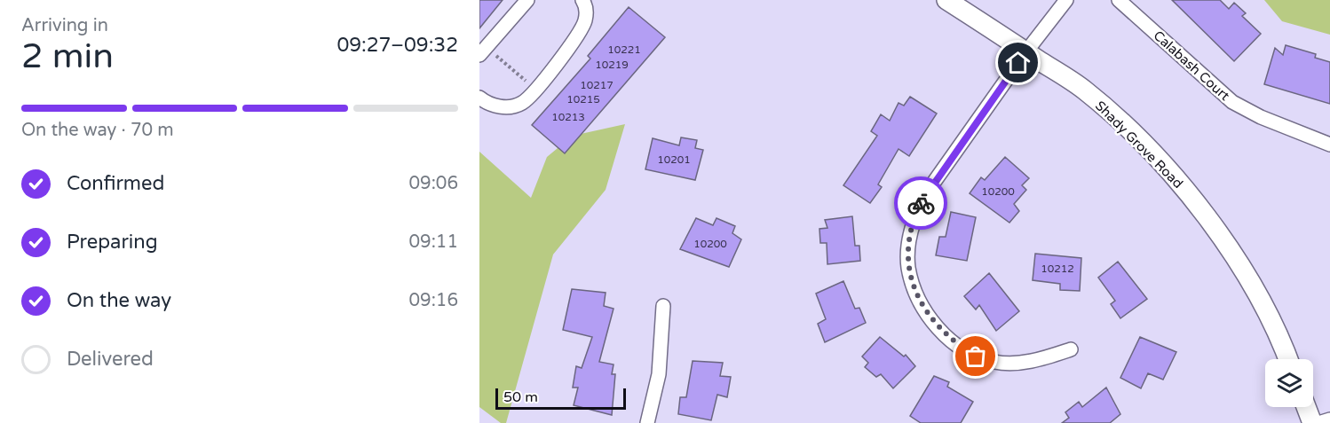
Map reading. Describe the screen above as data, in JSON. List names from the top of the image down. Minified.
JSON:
{"streets":{"main road":["Shady Grove Road"],"street":["Calabash Court"]},"house_numbers":["10221","10219","10217","10215","10213","10201","10200","10200","10212"],"scale_bar":"50 m","page":{"heading":["2 min","Arriving in","09:27–09:32"],"bar":"On the way · 70 m","list":[["Confirmed","09:06"],["Preparing","09:11"],["On the way","09:16"],"Delivered"],"scale":"50 m"}}
